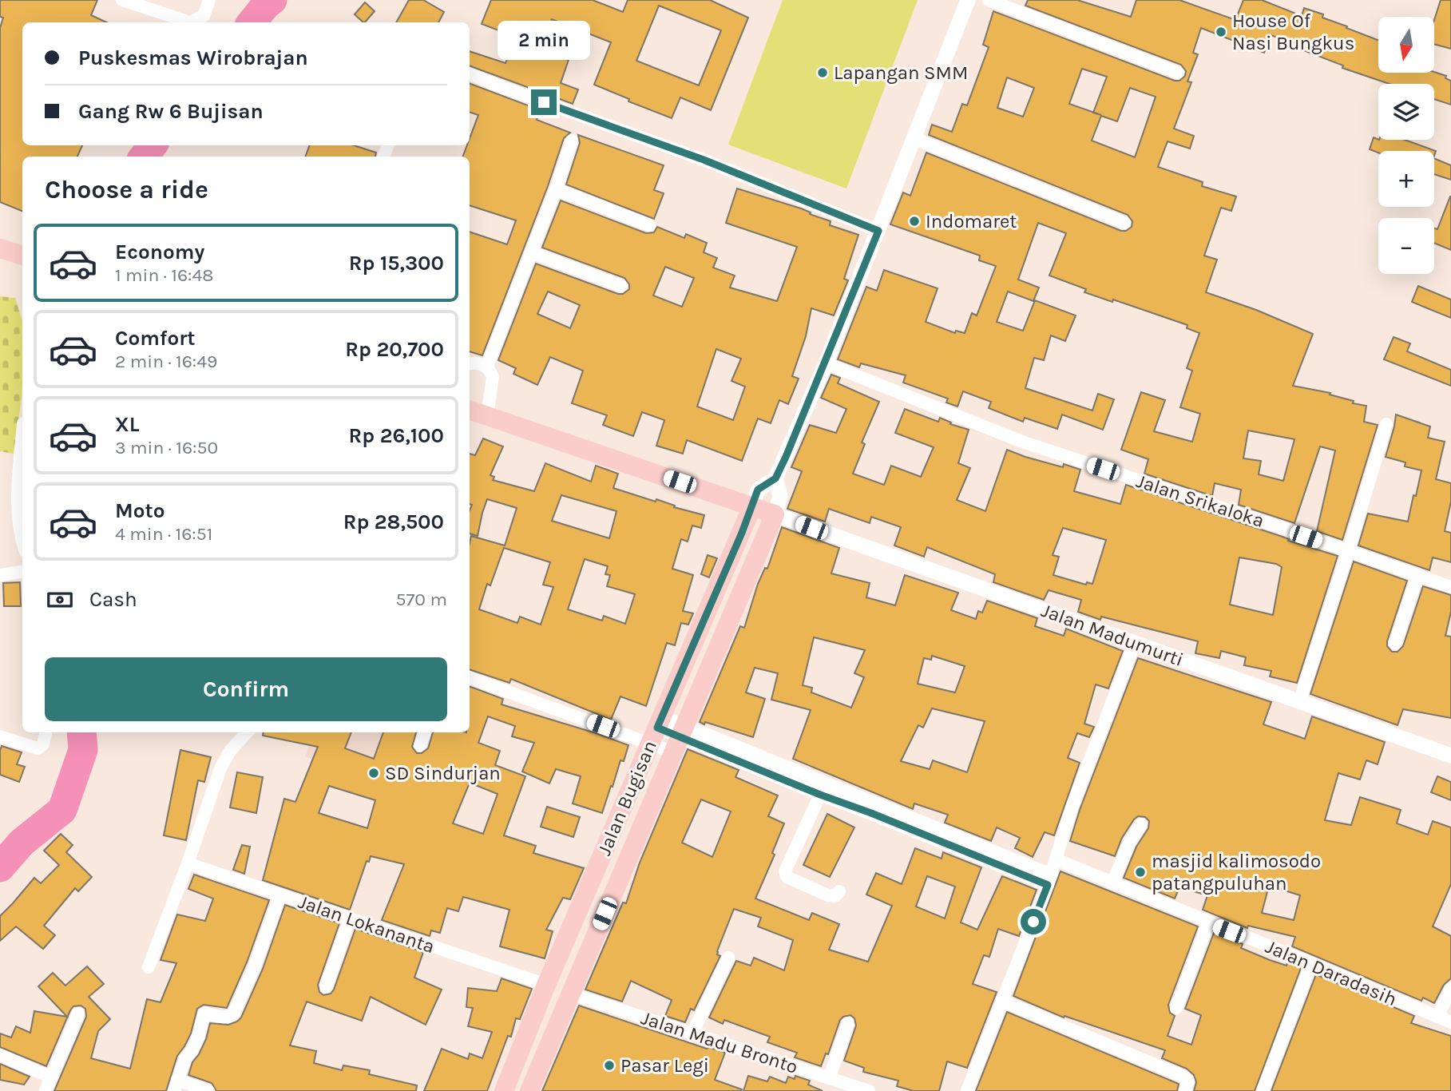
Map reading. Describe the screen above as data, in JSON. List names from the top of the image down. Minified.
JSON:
{"streets":{"main road":["Jalan Bugisan"],"street":["Jalan Srikaloka","Jalan Madumurti","Jalan Lokananta","Jalan Daradasih","Jalan Madu Bronto"]},"crossings":[["Jalan Madumurti","Jalan Bugisan"],["Jalan Bugisan","Jalan Lokananta"],["Jalan Bugisan","Jalan Madu Bronto"]],"places":["House Of Nasi Bungkus","Lapangan SMM","Indomaret","SD Sindurjan","masjid kalimosodo patangpuluhan","Pasar Legi"],"north":"bottom","page":{"map_buttons":["+","−"],"bubble":"2 min","banner":["Puskesmas Wirobrajan","Gang Rw 6 Bujisan"],"heading":"Choose a ride","list":[{"name":"Economy","note":"1 min · 16:48","value":"Rp 15,300"},{"name":"Comfort","note":"2 min · 16:49","value":"Rp 20,700"},{"name":"XL","note":"3 min · 16:50","value":"Rp 26,100"},{"name":"Moto","note":"4 min · 16:51","value":"Rp 28,500"}],"pay":["Cash","570 m"],"buttons":"Confirm"}}
